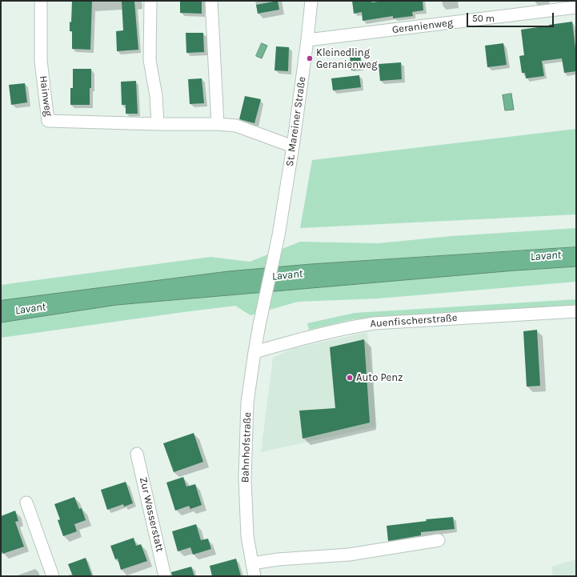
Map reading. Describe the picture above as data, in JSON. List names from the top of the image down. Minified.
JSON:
{"streets":{"street":["Geranienweg","Hainweg","St. Mareiner Straße","Auenfischerstraße","Bahnhofstraße","Zur Wasserstatt"]},"crossings":[["Geranienweg","St. Mareiner Straße"],["Hainweg","St. Mareiner Straße"],["St. Mareiner Straße","Bahnhofstraße"],["Auenfischerstraße","Bahnhofstraße"]],"water":["Lavant"],"places":["Kleinedling Geranienweg","Auto Penz"],"scale_bar":"50 m"}
